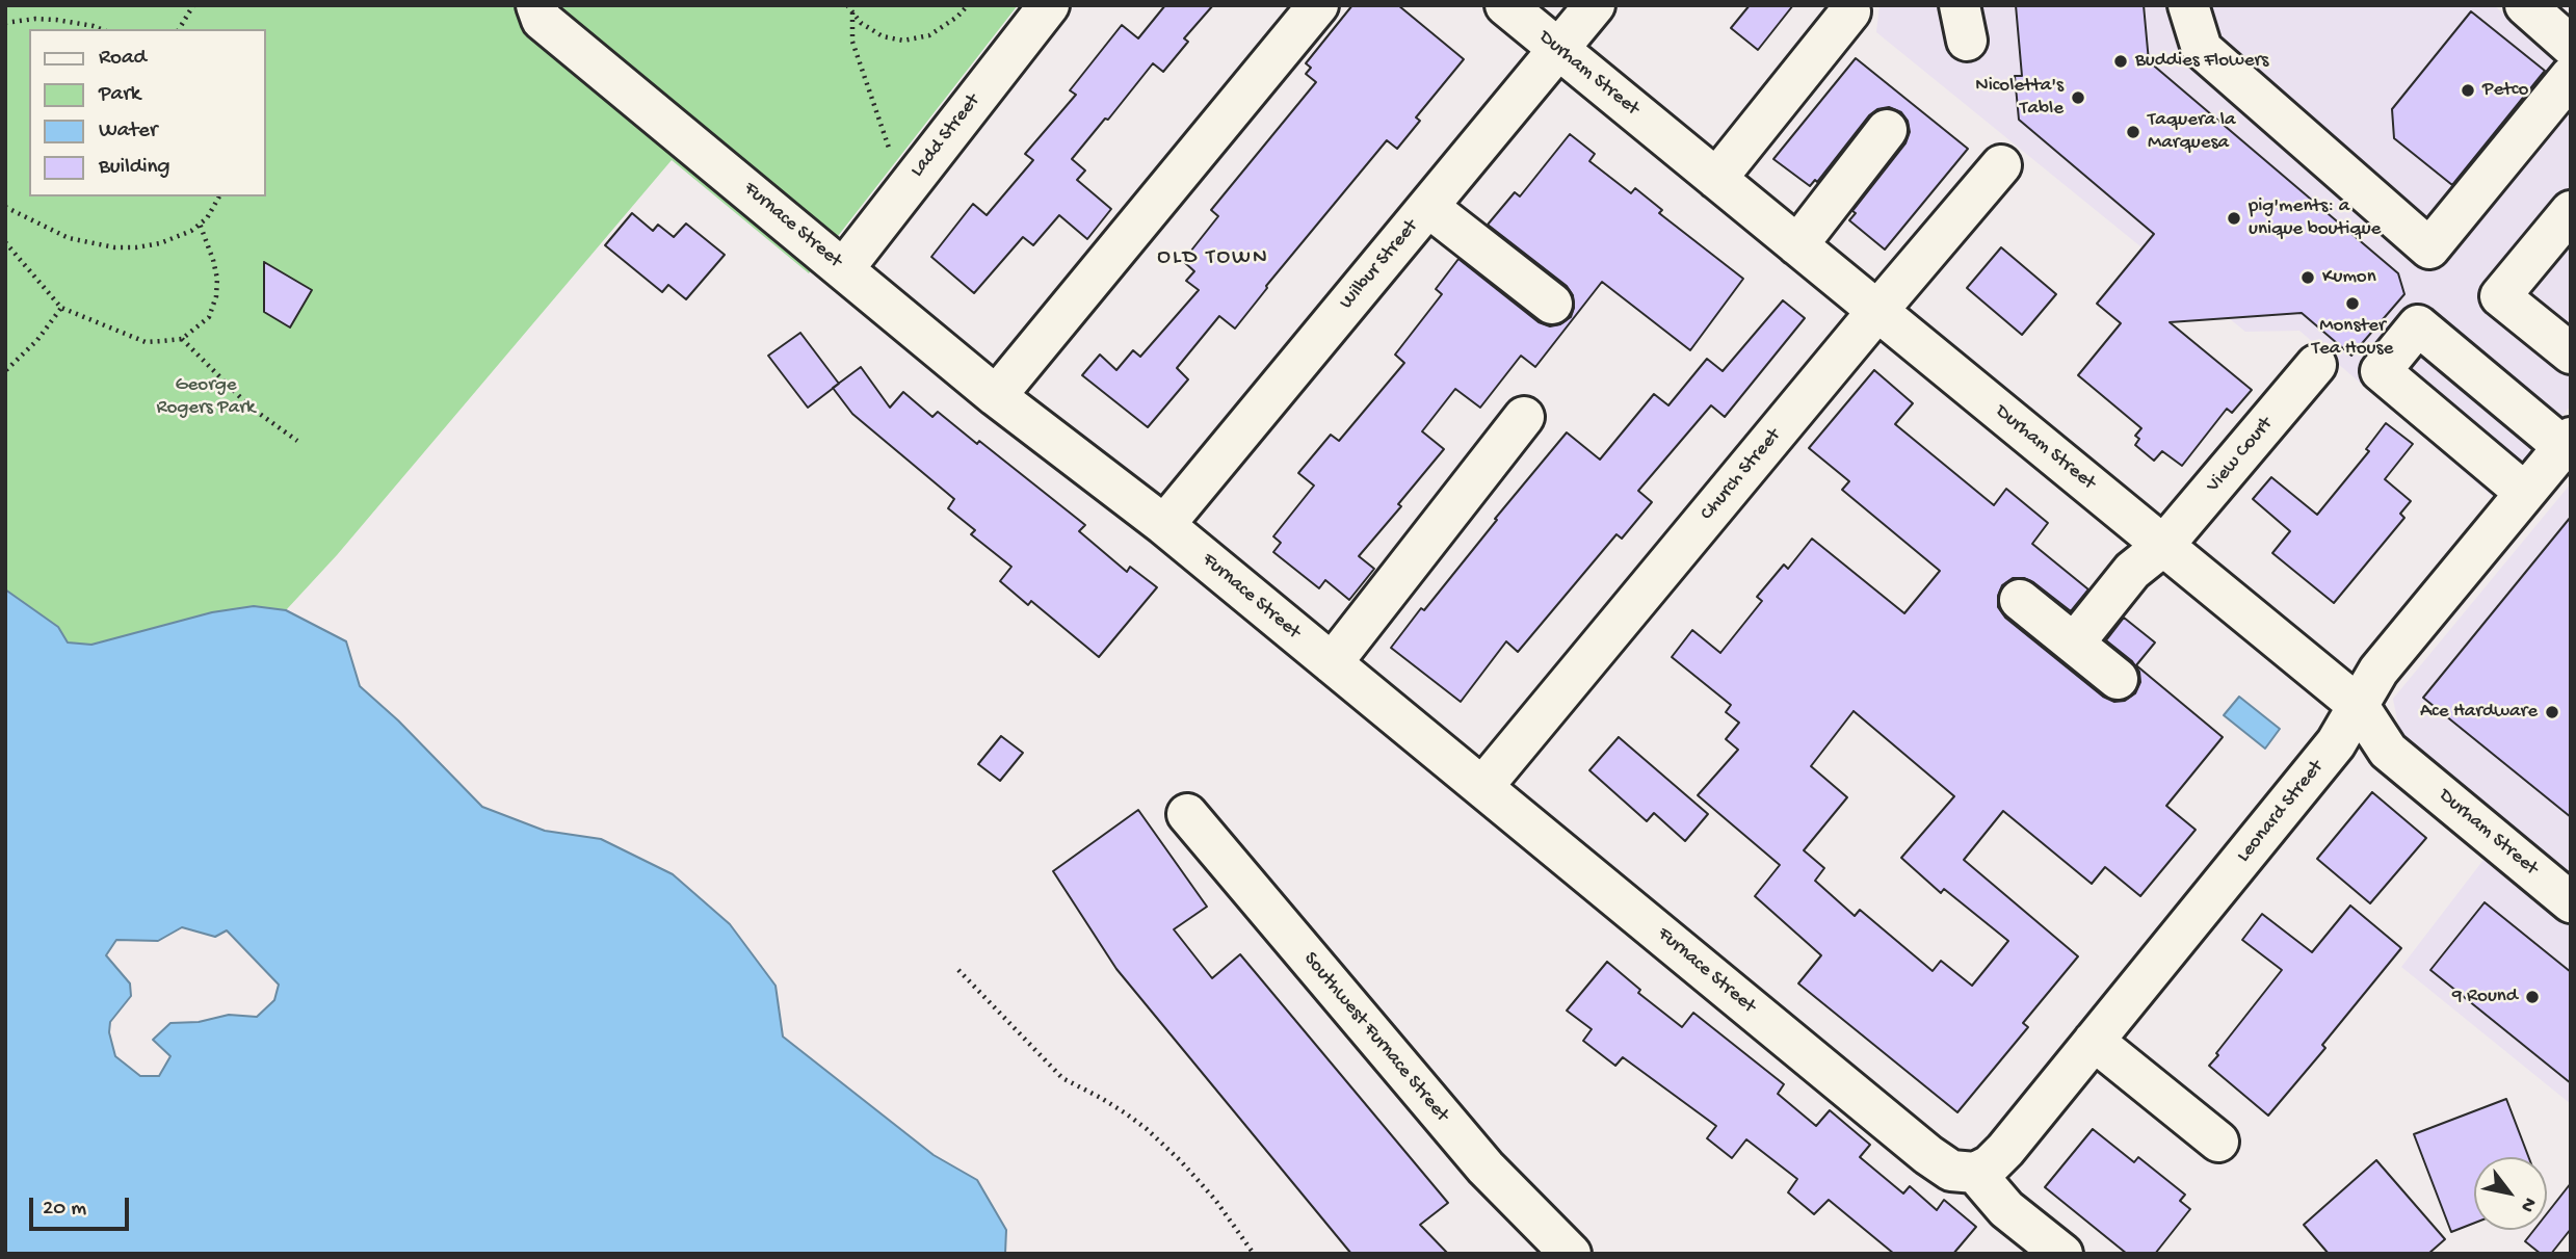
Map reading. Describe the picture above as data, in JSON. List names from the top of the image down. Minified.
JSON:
{"streets":{"street":["Durham Street","Ladd Street","Furnace Street","Wilbur Street","View Court","Church Street","Leonard Street","Southwest Furnace Street"]},"crossings":[["Durham Street","Wilbur Street"],["Durham Street","View Court"],["Durham Street","Church Street"],["Durham Street","Leonard Street"],["Ladd Street","Furnace Street"],["Furnace Street","Wilbur Street"],["Furnace Street","Church Street"],["Furnace Street","Leonard Street"]],"districts":["OLD TOWN"],"parks":["George Rogers Park"],"places":["Buddies Flowers","Petco","Nicoletta's Table","Taquera la Marquesa","pig'ments: a unique boutique","Kumon","Monster Tea House","Ace Hardware","9 Round"],"legend":["Road","Park","Water","Building"],"scale_bar":"20 m","north":"bottom right"}
